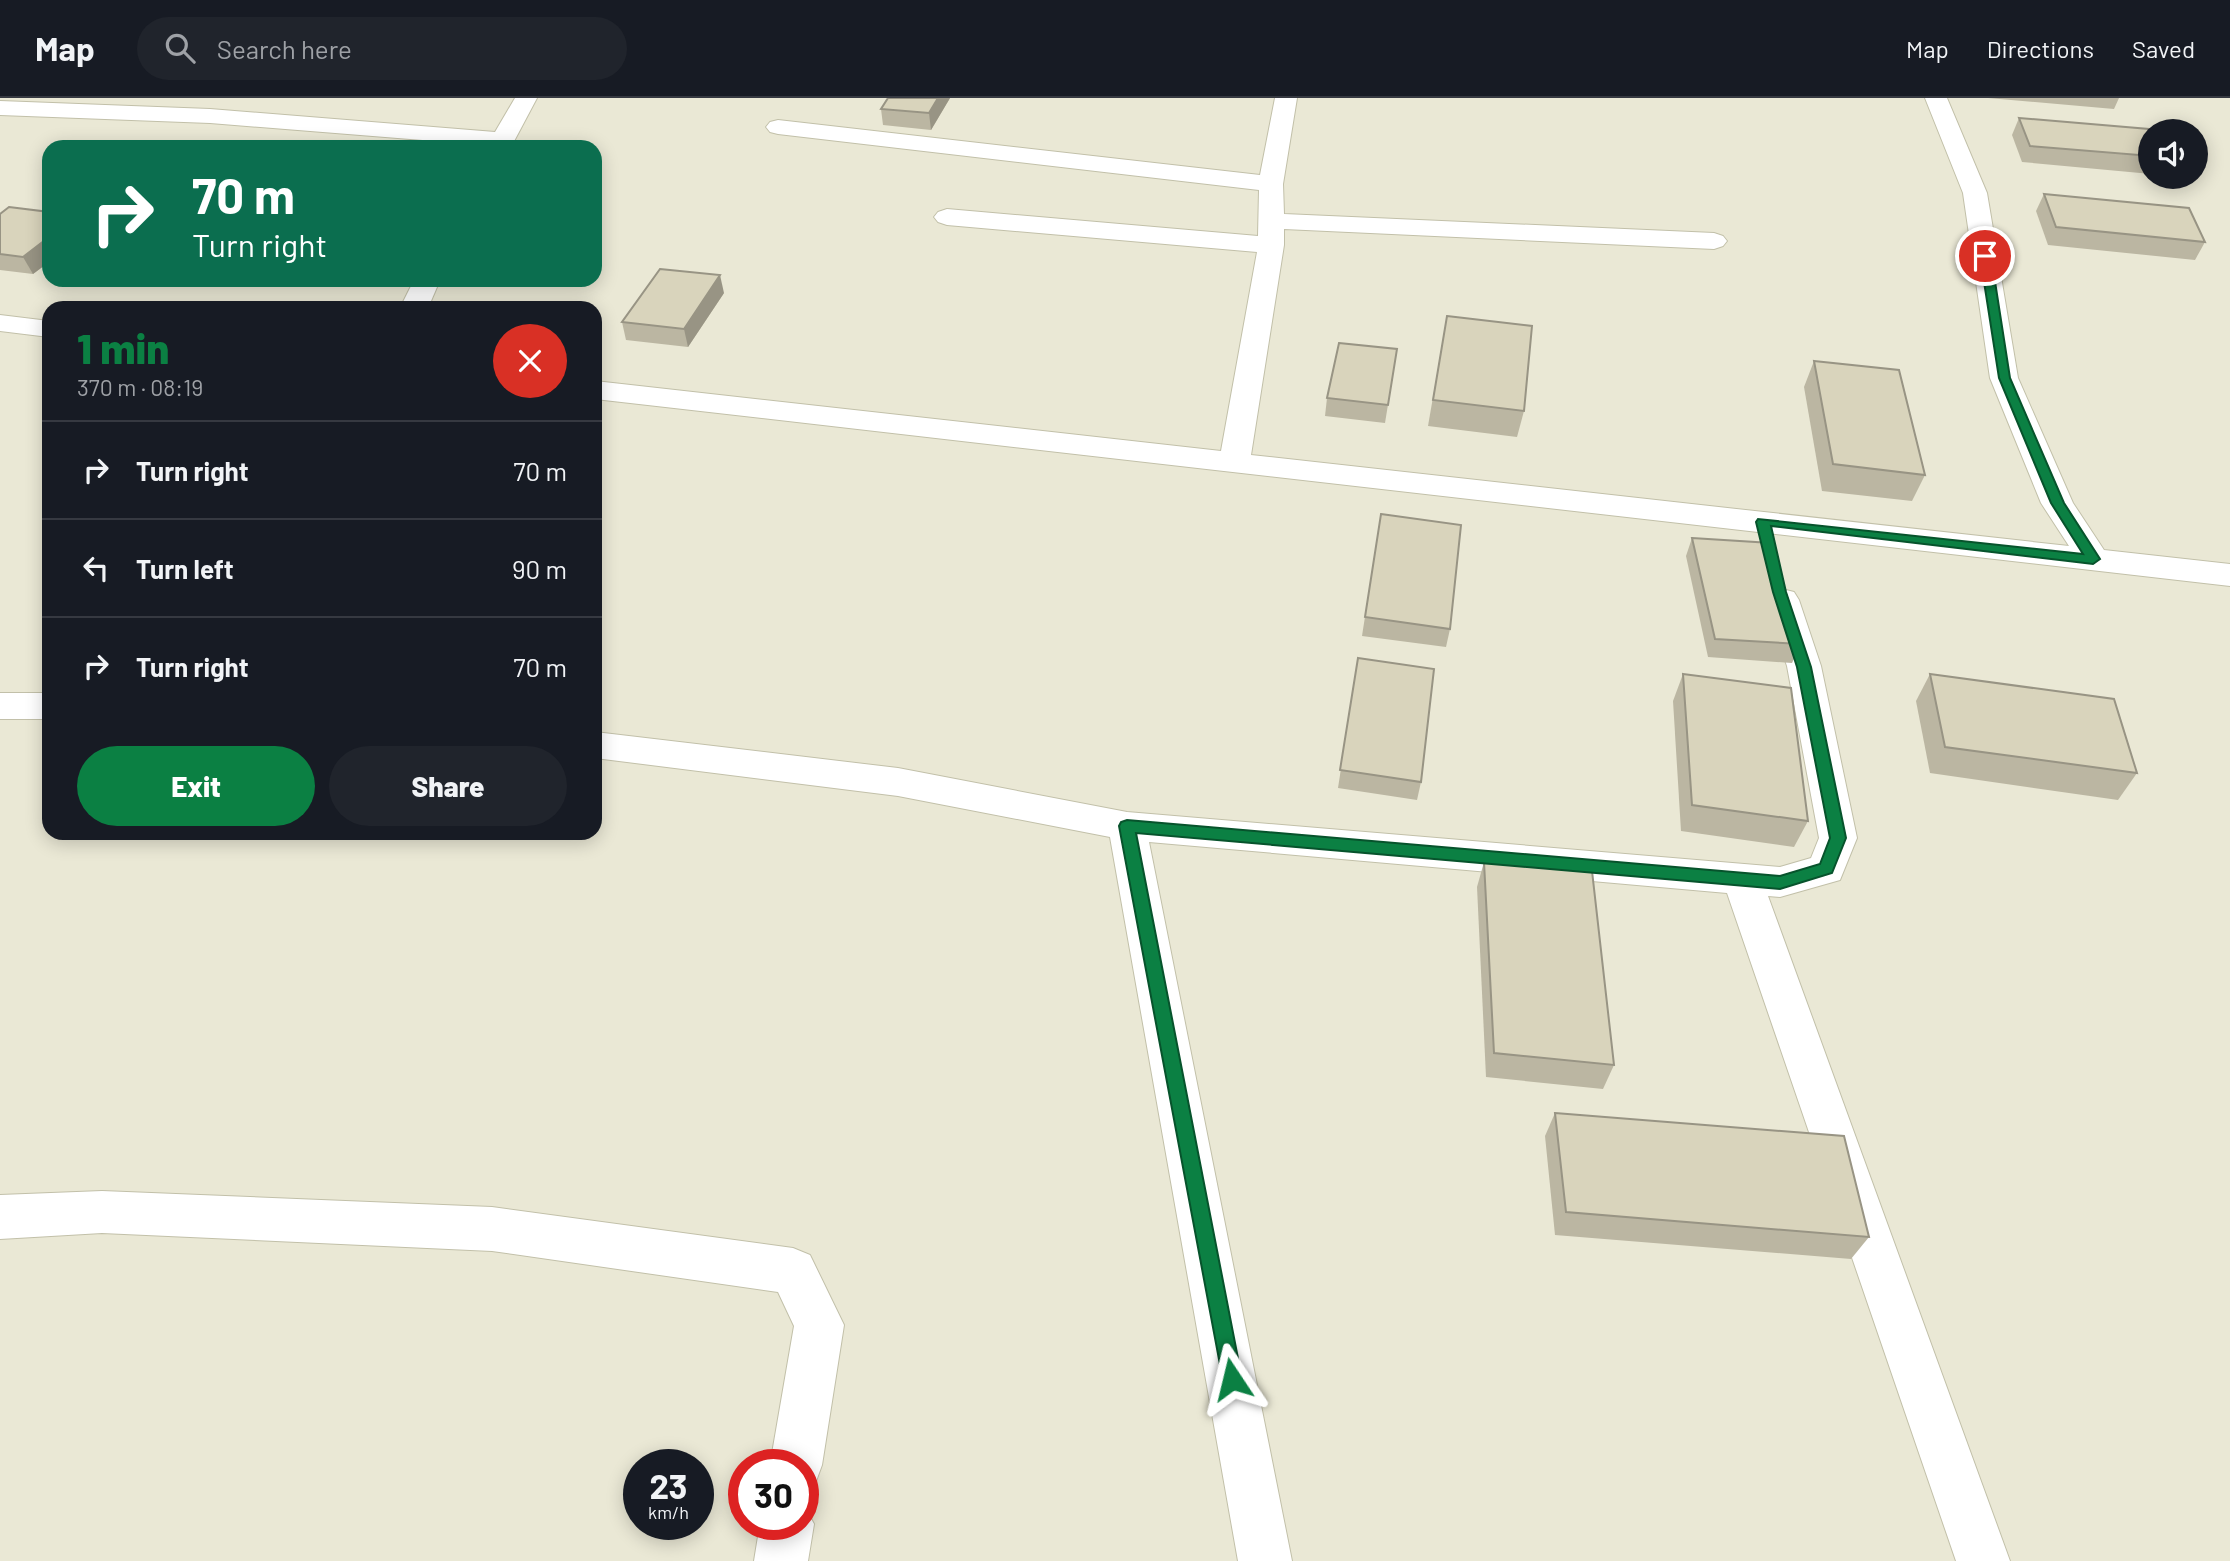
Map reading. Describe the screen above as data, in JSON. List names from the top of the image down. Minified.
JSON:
{"page":{"header":"Map","search":"Search here","nav":["Map","Directions","Saved"],"turn":["70 m","Turn right"],"heading":["1 min","370 m · 08:19"],"list":[{"name":"Turn right","value":"70 m"},{"name":"Turn left","value":"90 m"},{"name":"Turn right","value":"70 m"}],"buttons":["Exit","Share"],"speed":"23 km/h","limit":"30"}}
